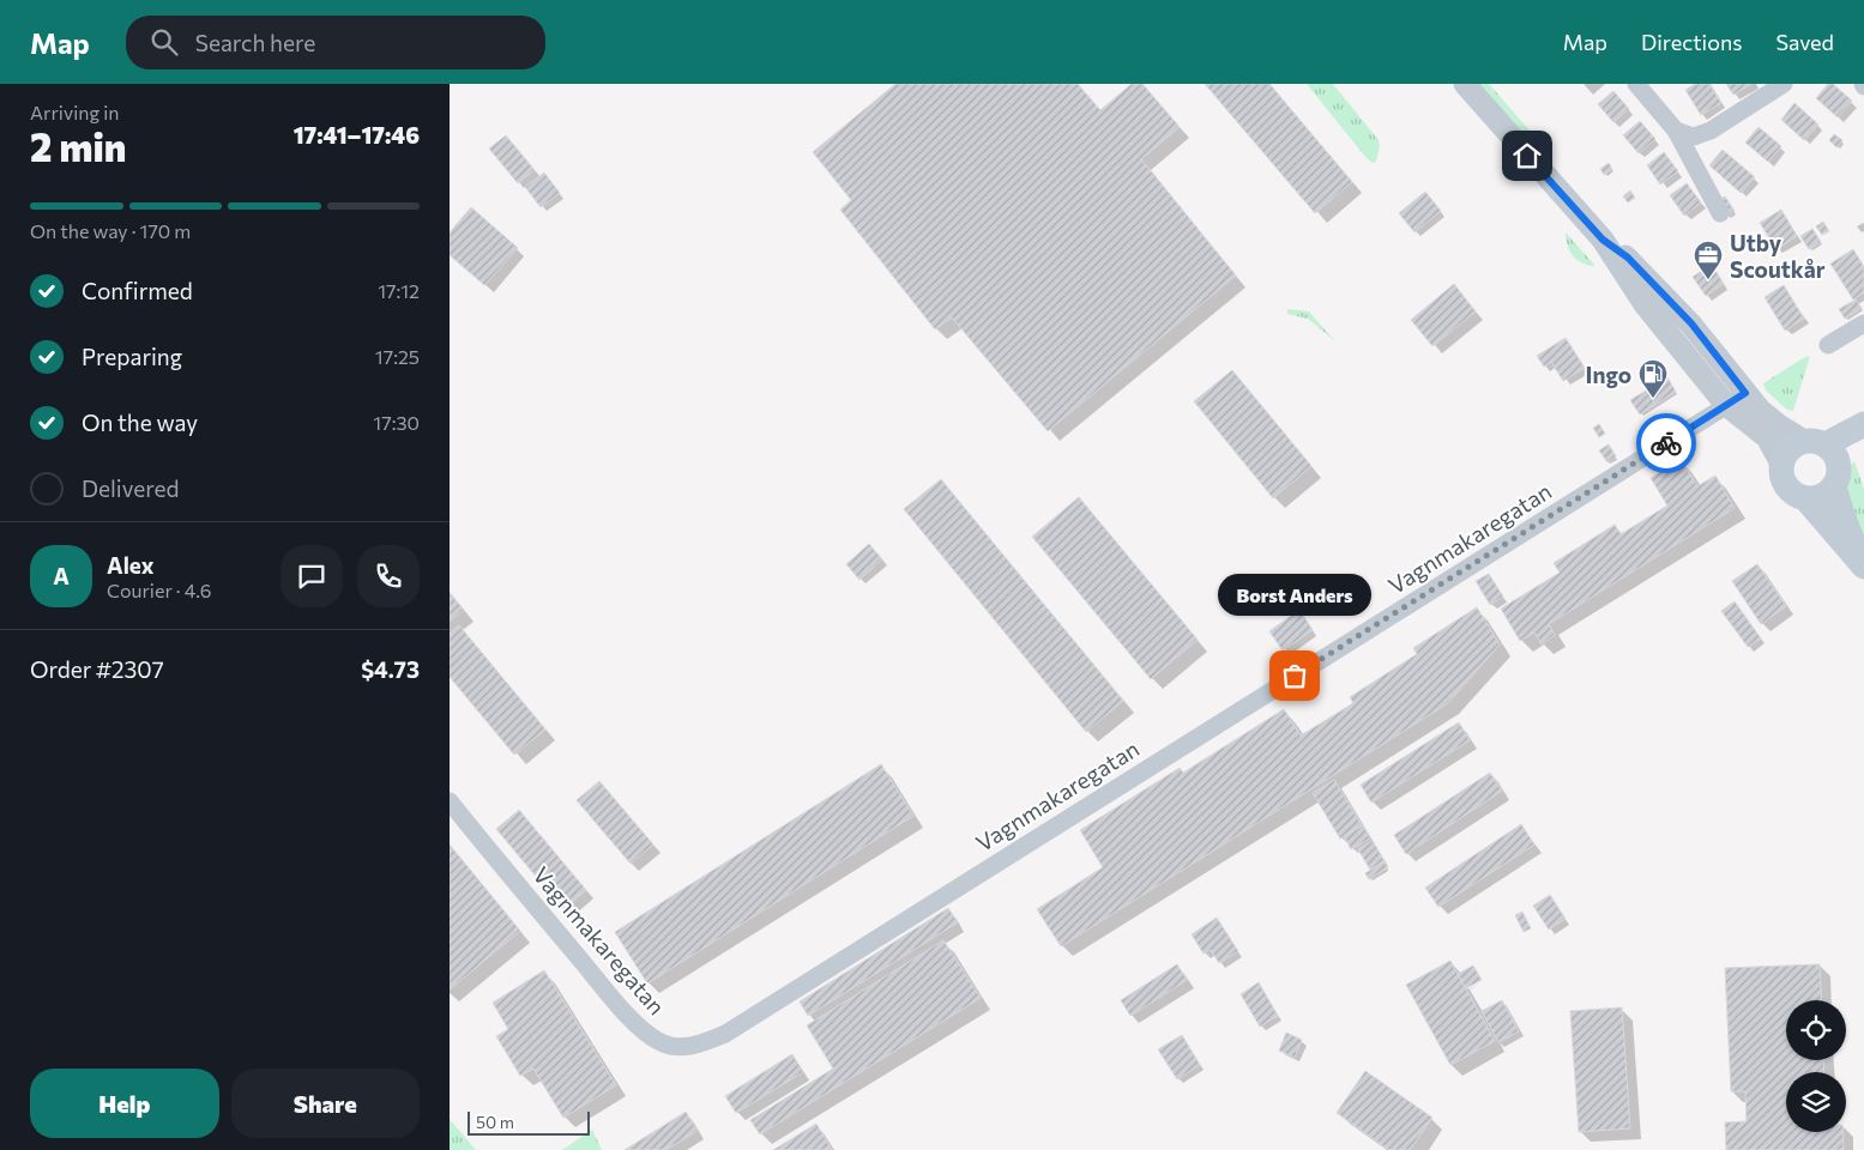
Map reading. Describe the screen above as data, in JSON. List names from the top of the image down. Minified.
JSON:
{"streets":{"street":["Vagnmakaregatan"]},"places":{"office":["Utby Scoutkår"],"fuel station":["Ingo"],"other":["Borst Anders"]},"scale_bar":"50 m","page":{"header":"Map","search":"Search here","nav":["Map","Directions","Saved"],"heading":["2 min","Arriving in","17:41–17:46"],"panel":["Alex","Courier · 4.6","Order #2307","$4.73"],"bar":"On the way · 170 m","list":[["Confirmed","17:12"],["Preparing","17:25"],["On the way","17:30"],"Delivered"],"round":"A","bubble":"Borst Anders","buttons":["Help","Share"],"scale":"50 m"}}
